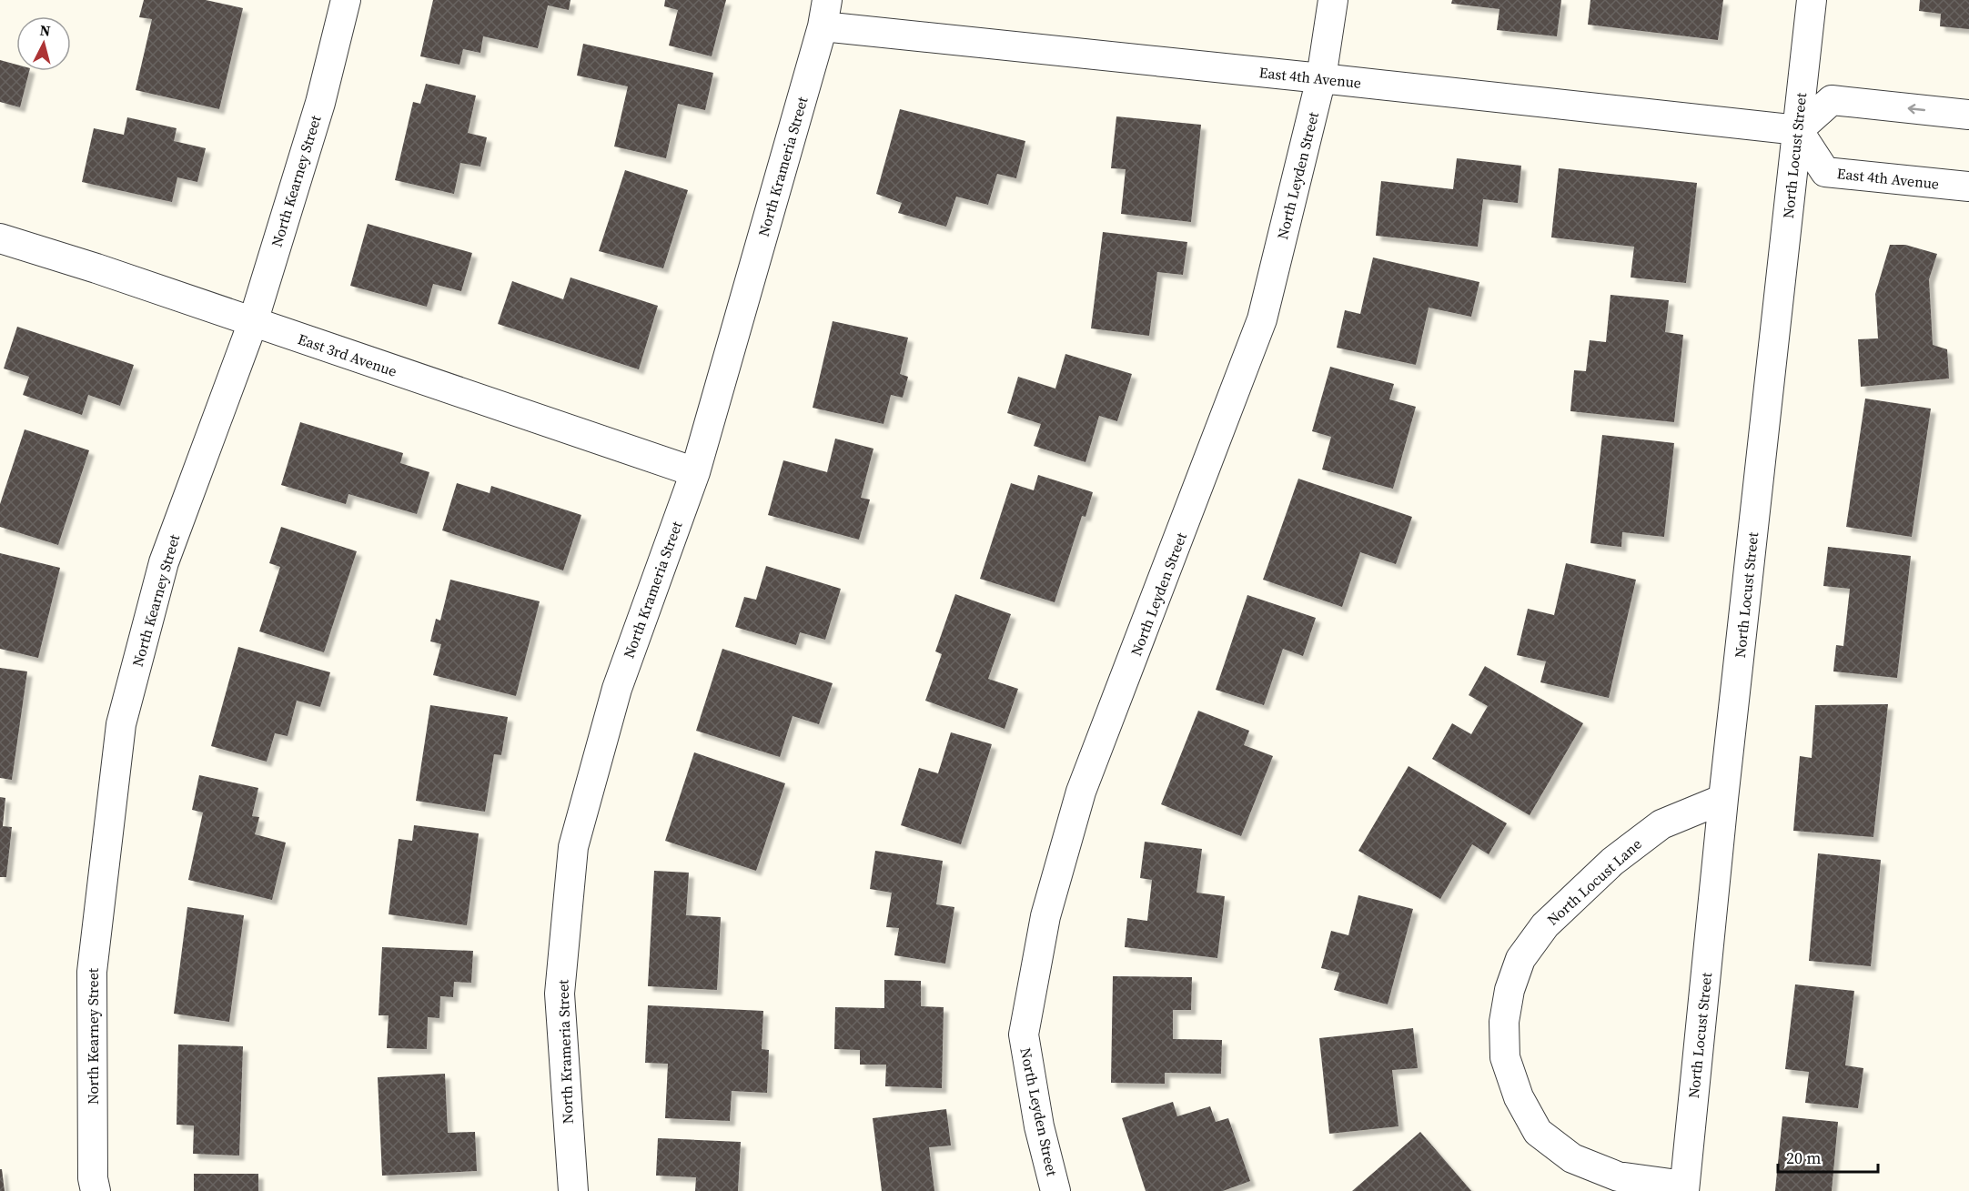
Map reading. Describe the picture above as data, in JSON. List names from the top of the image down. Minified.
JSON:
{"streets":{"street":["East 4th Avenue","North Locust Street","North Krameria Street","North Leyden Street","North Kearney Street","East 3rd Avenue","North Locust Lane"]},"crossings":[["East 4th Avenue","North Locust Street"],["East 4th Avenue","North Krameria Street"],["East 4th Avenue","North Leyden Street"],["North Locust Street","North Locust Lane"],["North Krameria Street","East 3rd Avenue"],["North Kearney Street","East 3rd Avenue"]],"scale_bar":"20 m","north":"top"}
